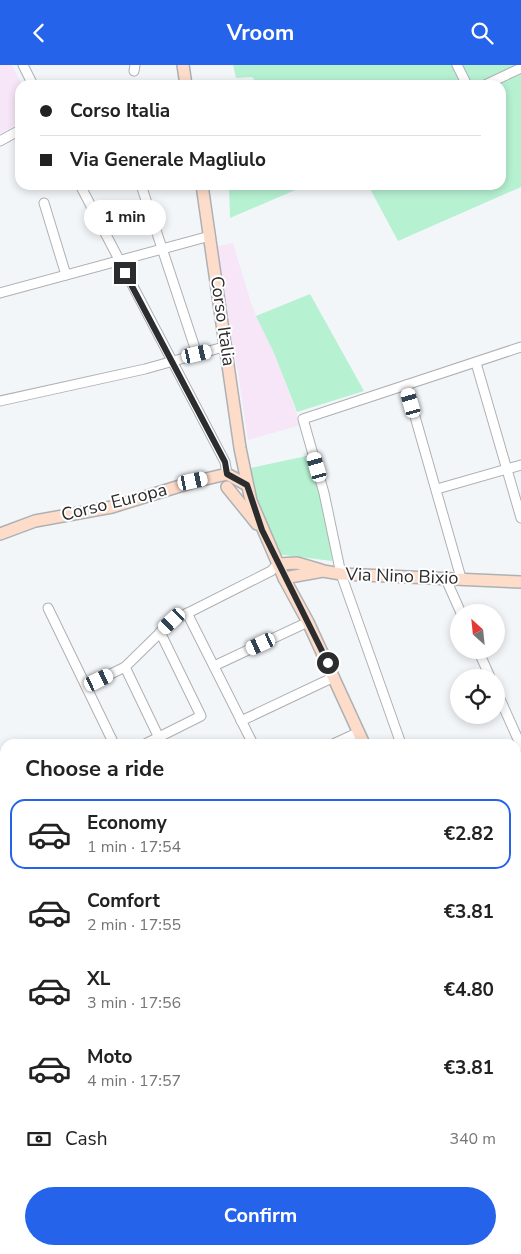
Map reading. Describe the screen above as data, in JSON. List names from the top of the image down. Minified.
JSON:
{"streets":{"street":["Corso Italia","Corso Europa","Via Nino Bixio"]},"crossings":[["Corso Italia","Via Nino Bixio"]],"north":"top left","page":{"header":"Vroom","banner":["Corso Italia","Via Generale Magliulo"],"bubble":"1 min","heading":"Choose a ride","list":[{"name":"Economy","note":"1 min · 17:54","value":"€2.82"},{"name":"Comfort","note":"2 min · 17:55","value":"€3.81"},{"name":"XL","note":"3 min · 17:56","value":"€4.80"},{"name":"Moto","note":"4 min · 17:57","value":"€3.81"}],"pay":["Cash","340 m"],"buttons":"Confirm"}}
